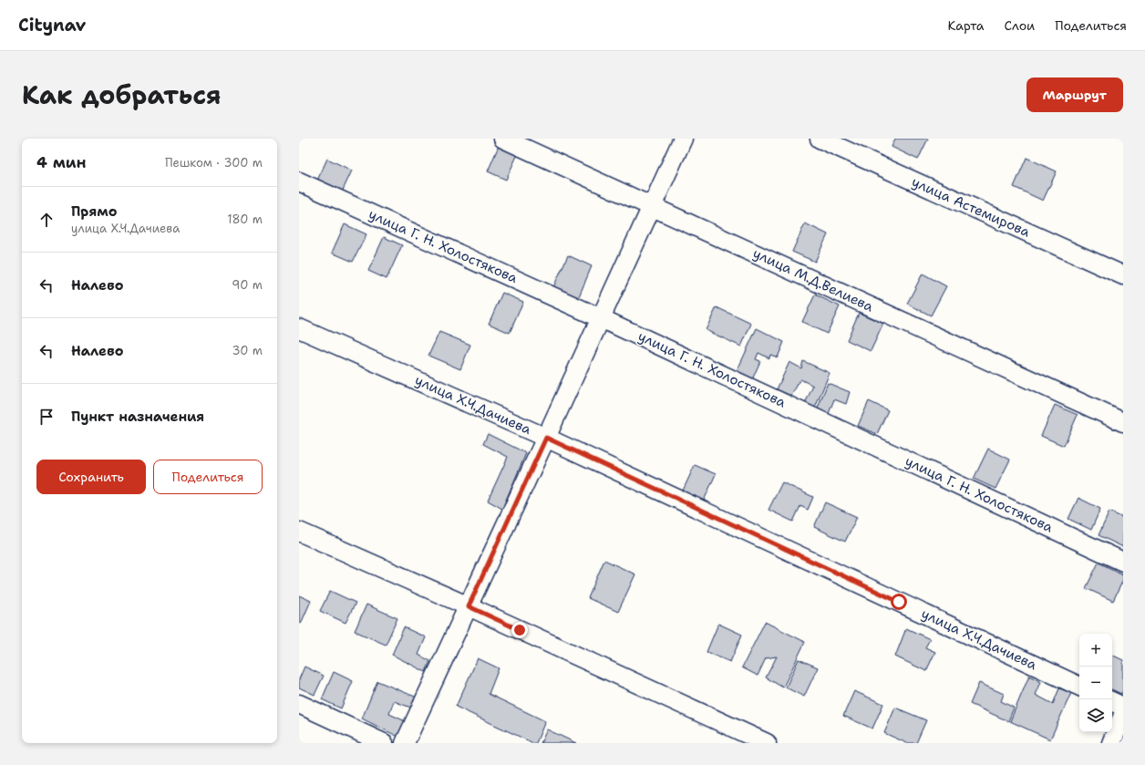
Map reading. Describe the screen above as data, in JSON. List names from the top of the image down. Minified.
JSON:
{"streets":{"street":["улица Астемирова","улица Г. Н. Холостякова","улица М.Д.Велиева","улица Х.Ч.Дачиева"]},"page":{"header":"Citynav","nav":["Карта","Слои","Поделиться"],"title":"Как добраться","buttons":["Маршрут",["Сохранить","Поделиться"]],"heading":["4 мин","Пешком · 300 m"],"list":[["Прямо","улица Х.Ч.Дачиева","180 m"],["Налево","90 m"],["Налево","30 m"],"Пункт назначения"],"map_buttons":["+","−"]}}
